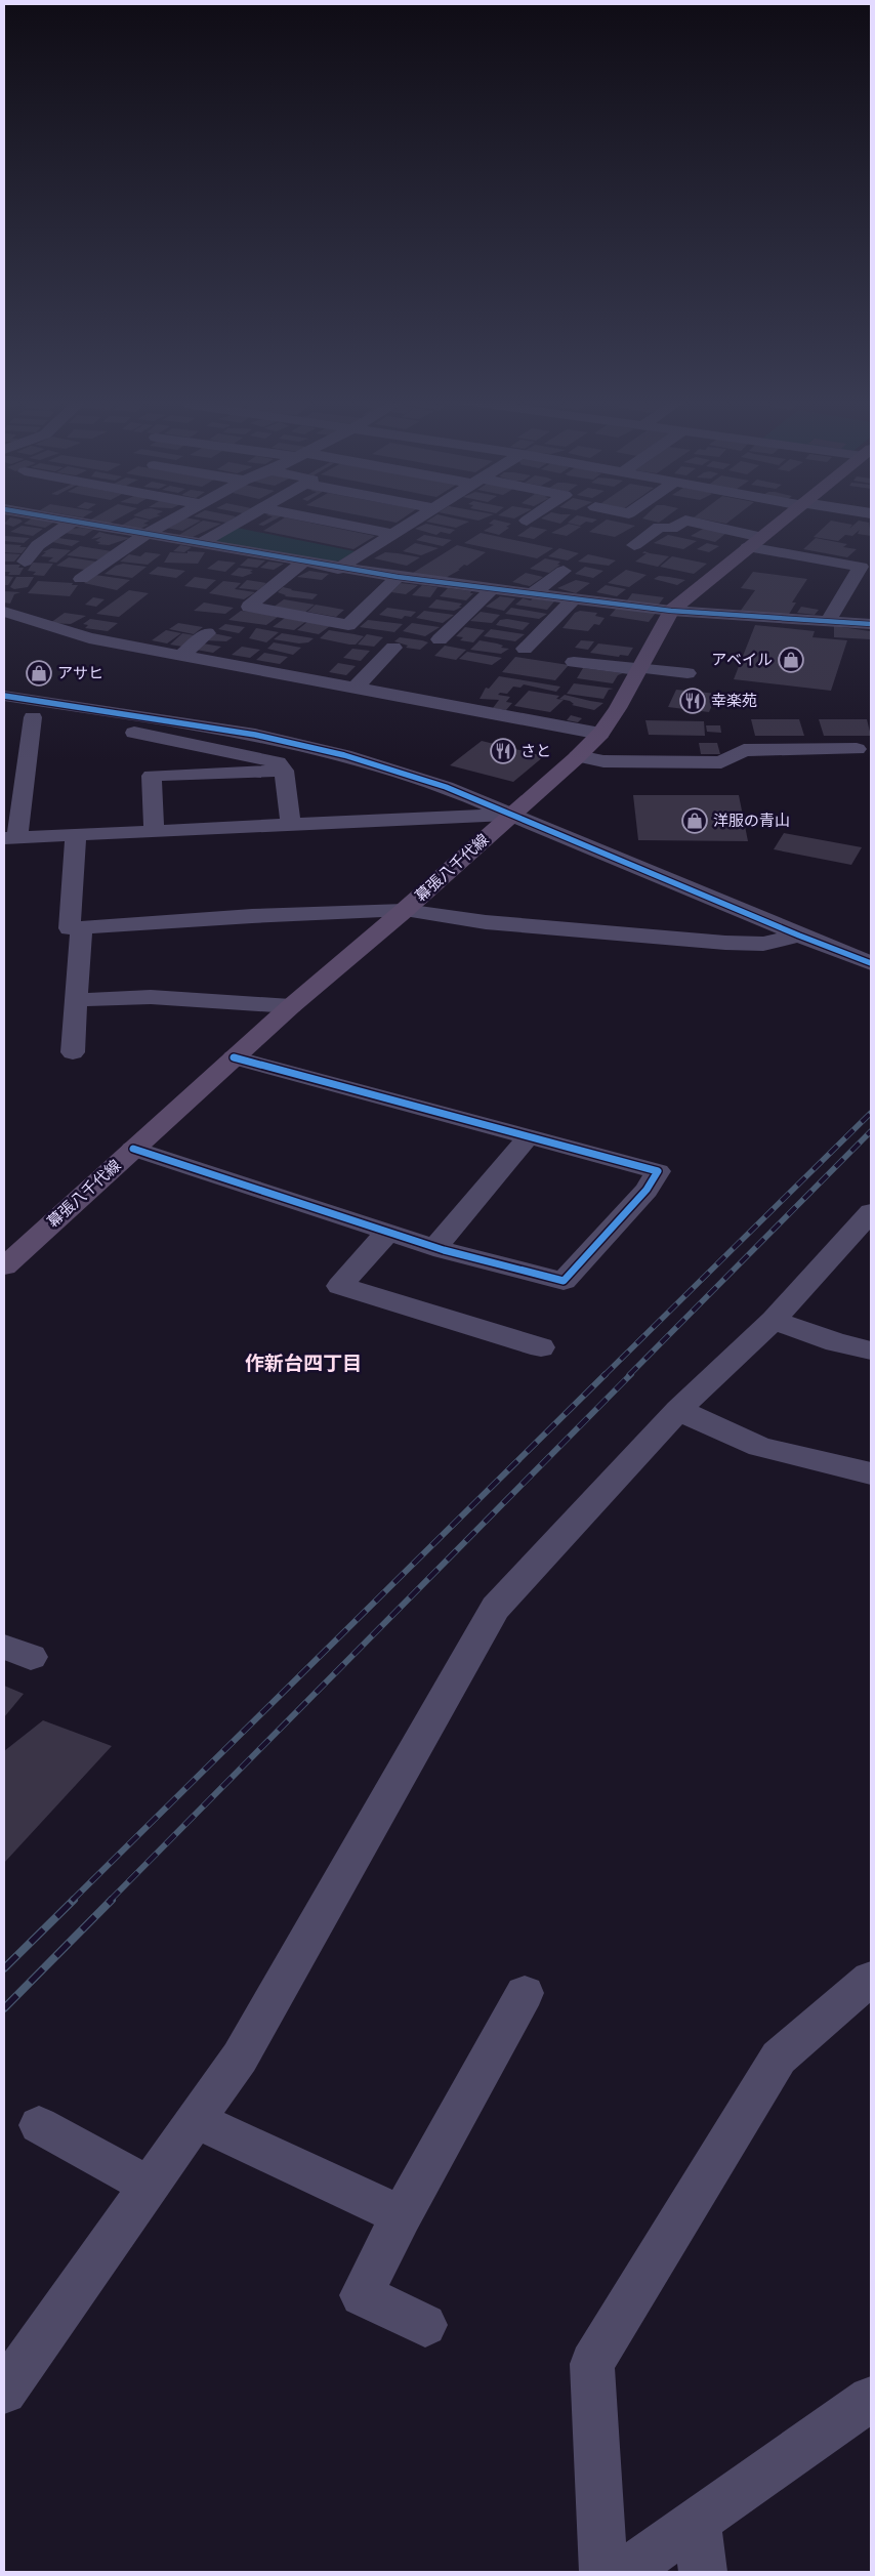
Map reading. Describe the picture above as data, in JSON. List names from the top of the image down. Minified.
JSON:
{"streets":{"main road":["幕張八千代線"]},"districts":["作新台四丁目"],"places":{"shop":["アベイル","アサヒ","洋服の青山"],"restaurant":["幸楽苑","さと"]}}
